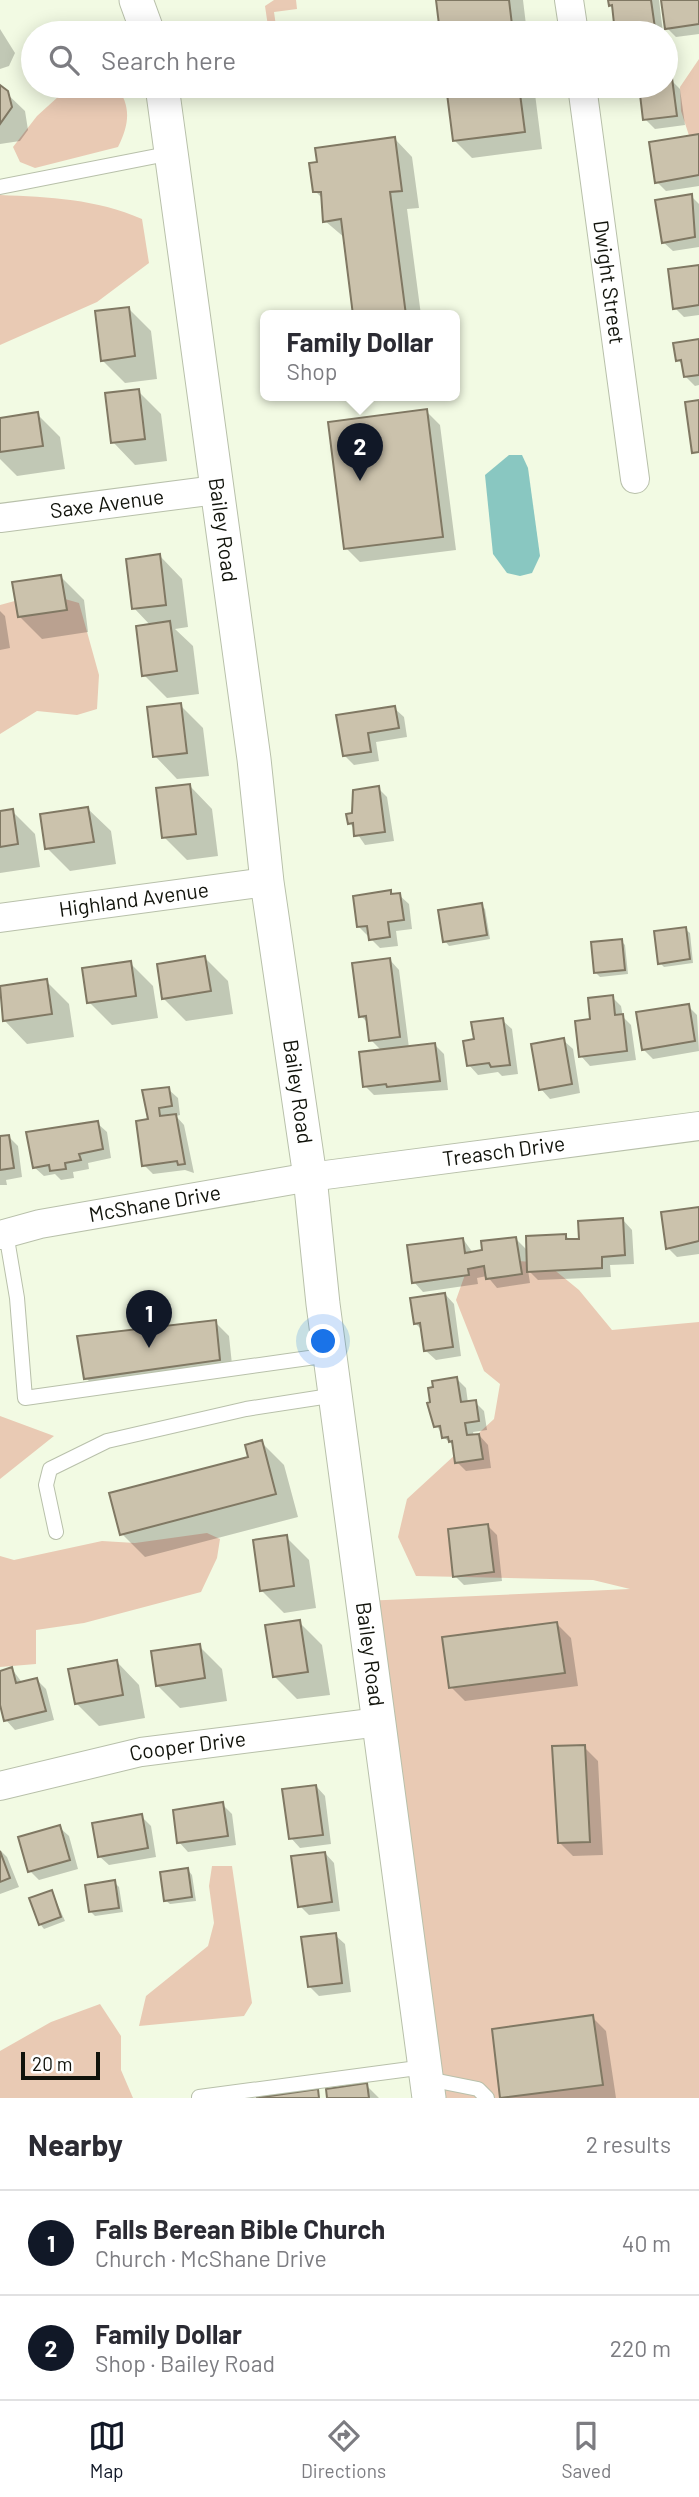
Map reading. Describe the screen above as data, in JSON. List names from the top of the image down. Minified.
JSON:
{"streets":{"street":["Dwight Street","Saxe Avenue","Bailey Road","Highland Avenue","Treasch Drive","McShane Drive","Cooper Drive"]},"crossings":[["Saxe Avenue","Bailey Road"],["Bailey Road","Highland Avenue"],["Bailey Road","Treasch Drive"],["Bailey Road","McShane Drive"],["Bailey Road","Cooper Drive"],["Treasch Drive","McShane Drive"]],"scale_bar":"20 m","page":{"search":"Search here","popup":["Family Dollar","Shop"],"pins":["2","1"],"scale":"20 m","heading":["Nearby","2 results"],"list":[{"mark":"1","name":"Falls Berean Bible Church","note":"Church · McShane Drive","value":"40 m"},{"mark":"2","name":"Family Dollar","note":"Shop · Bailey Road","value":"220 m"}],"nav":["Map","Directions","Saved"]}}
